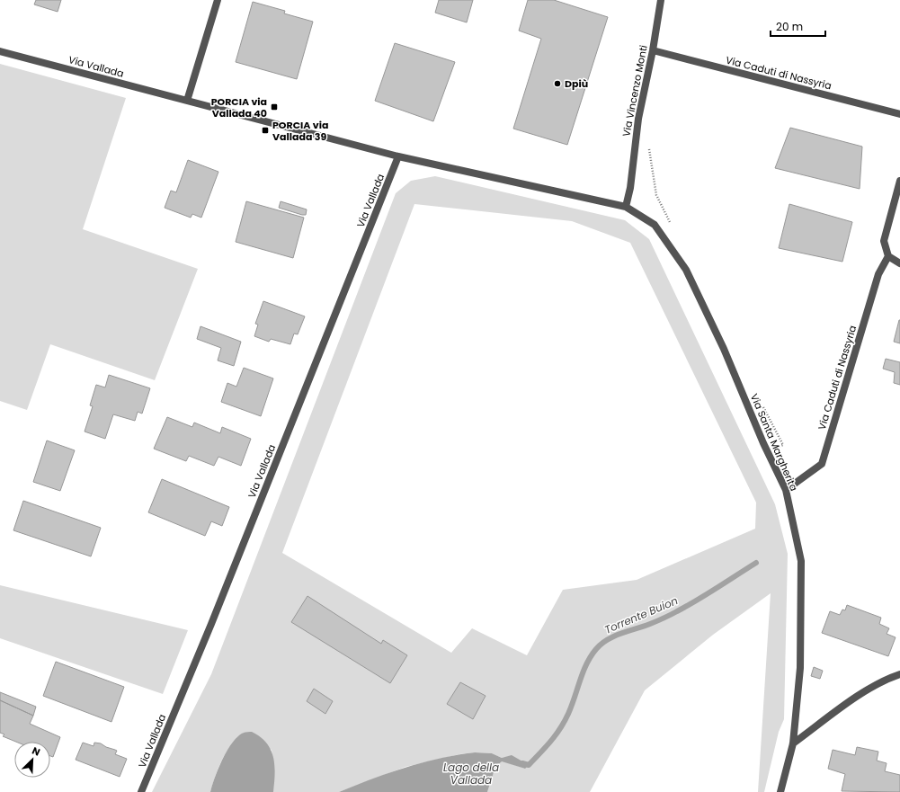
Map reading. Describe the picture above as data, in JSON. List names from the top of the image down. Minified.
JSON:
{"streets":{"street":["Via Vallada","Via Caduti di Nassyria","Via Vincenzo Monti","Via Santa Margherita"]},"crossings":[["Via Vallada","Via Vincenzo Monti"],["Via Vallada","Via Santa Margherita"],["Via Caduti di Nassyria","Via Vincenzo Monti"],["Via Caduti di Nassyria","Via Santa Margherita"],["Via Vincenzo Monti","Via Santa Margherita"]],"water":["Torrente Buion","Lago della Vallada"],"places":{"other":["Dpiù"],"transit":["PORCIA via Vallada 40","PORCIA via Vallada 39"]},"scale_bar":"20 m","north":"top right"}
